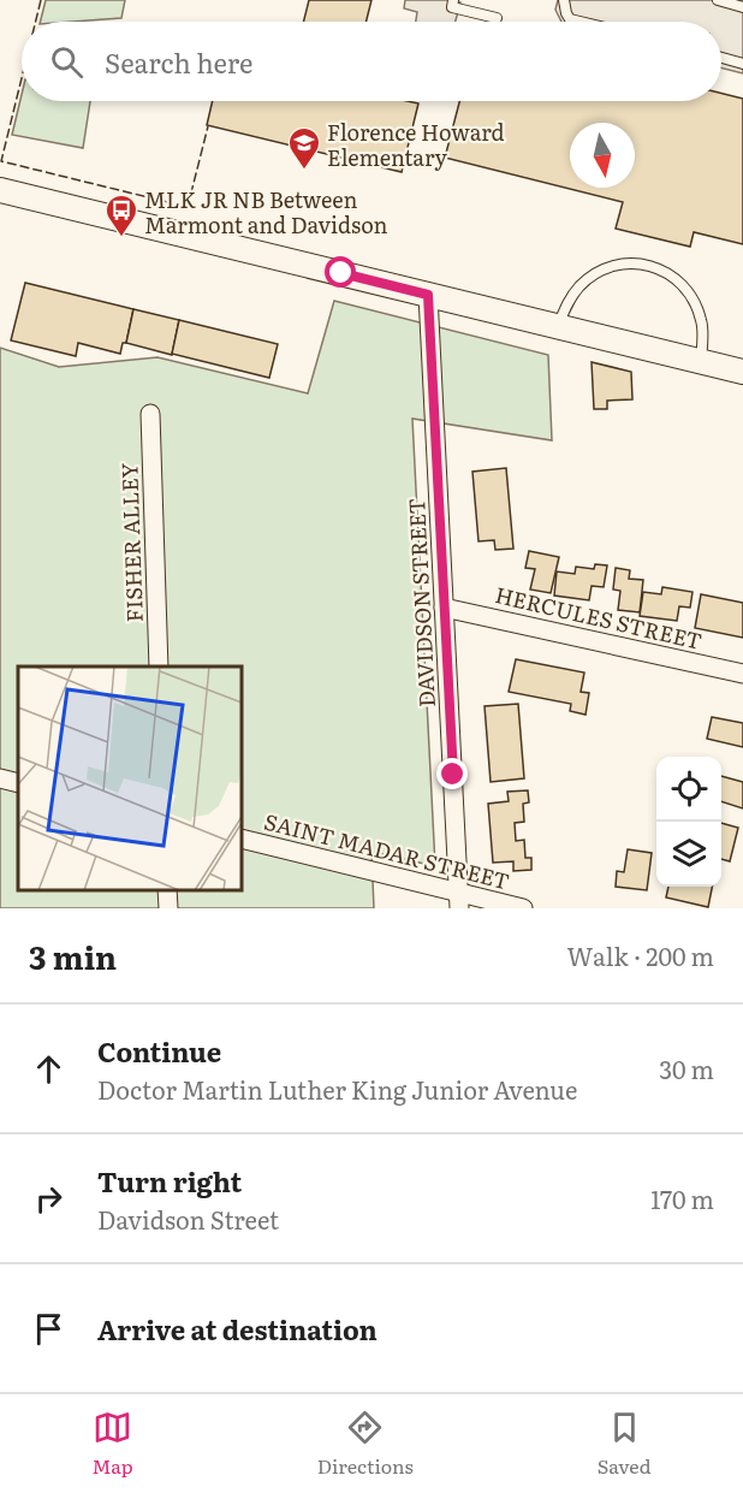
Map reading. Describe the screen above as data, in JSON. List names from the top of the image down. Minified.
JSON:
{"streets":{"street":["FISHER ALLEY","DAVIDSON STREET","HERCULES STREET","SAINT MADAR STREET"]},"crossings":[["DAVIDSON STREET","HERCULES STREET"],["DAVIDSON STREET","SAINT MADAR STREET"]],"places":{"school or university":["Florence Howard Elementary"],"bus stop":["MLK JR NB Between Marmont and Davidson"]},"north":"bottom","page":{"search":"Search here","heading":["3 min","Walk · 200 m"],"list":[["Continue","Doctor Martin Luther King Junior Avenue","30 m"],["Turn right","Davidson Street","170 m"],"Arrive at destination"],"nav":["Map","Directions","Saved"]}}
